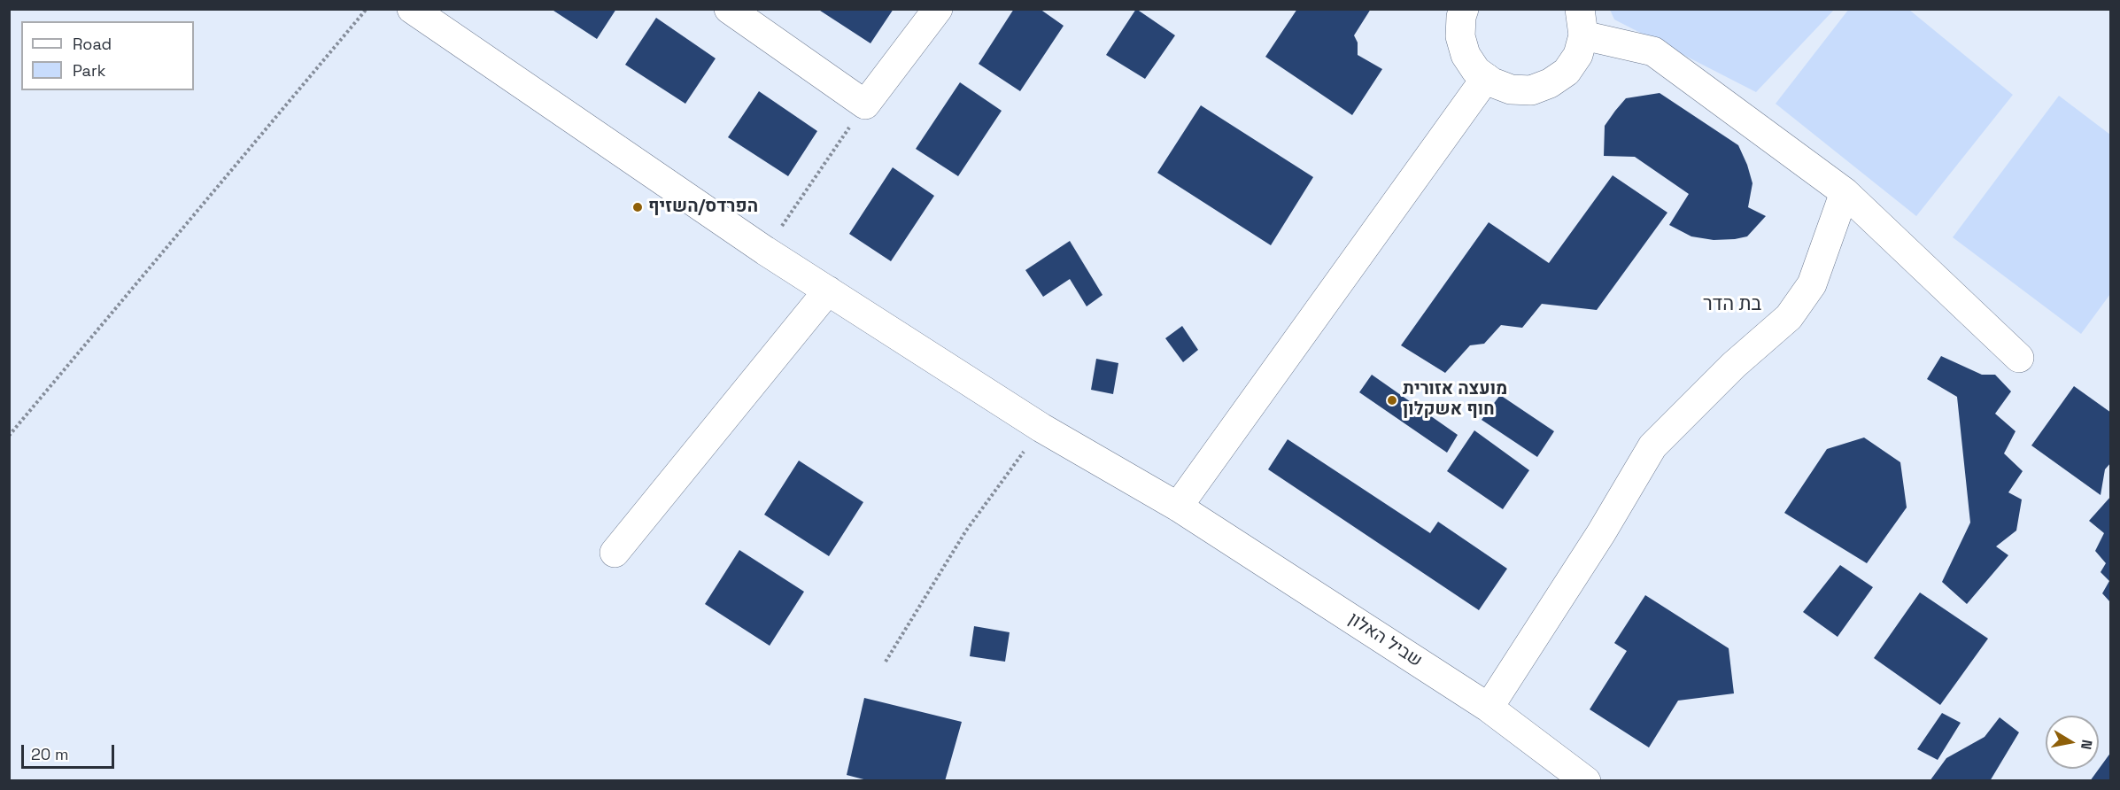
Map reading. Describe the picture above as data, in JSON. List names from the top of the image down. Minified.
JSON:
{"streets":{"street":["שביל האלון"]},"districts":["בת הדר"],"places":["הפרדס/השזיף","מועצה אזורית חוף אשקלון"],"legend":["Road","Park"],"scale_bar":"20 m","north":"right"}
